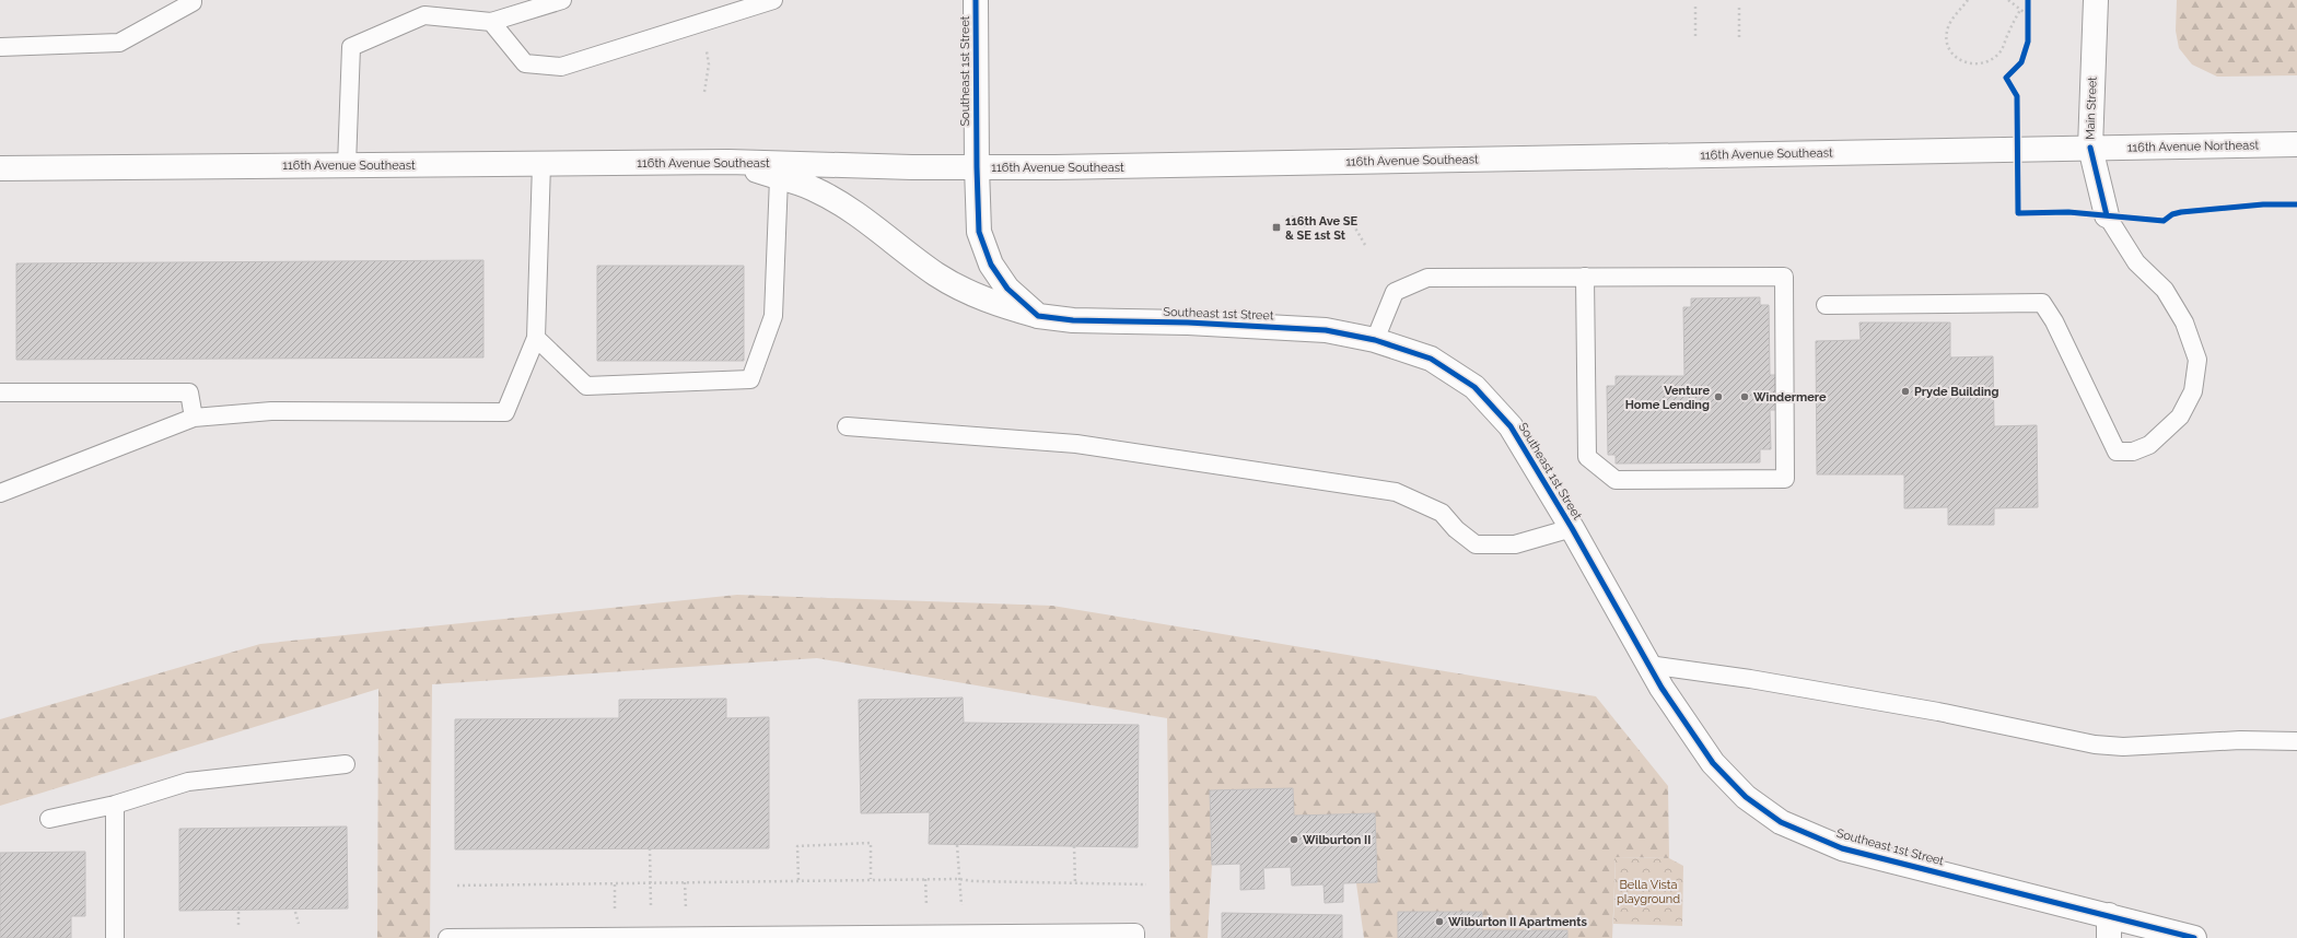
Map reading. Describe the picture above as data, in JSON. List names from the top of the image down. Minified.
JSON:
{"streets":{"main road":["Southeast 1st Street","Main Street","116th Avenue Northeast","116th Avenue Southeast"]},"crossings":[["Southeast 1st Street","116th Avenue Southeast"],["Main Street","116th Avenue Northeast"],["Main Street","116th Avenue Southeast"],["116th Avenue Northeast","116th Avenue Southeast"]],"parks":["Bella Vista playground"],"places":{"transit":["116th Ave SE & SE 1st St"],"other":["Pryde Building","Venture Home Lending","Windermere","Wilburton II","Wilburton II Apartments"]}}
